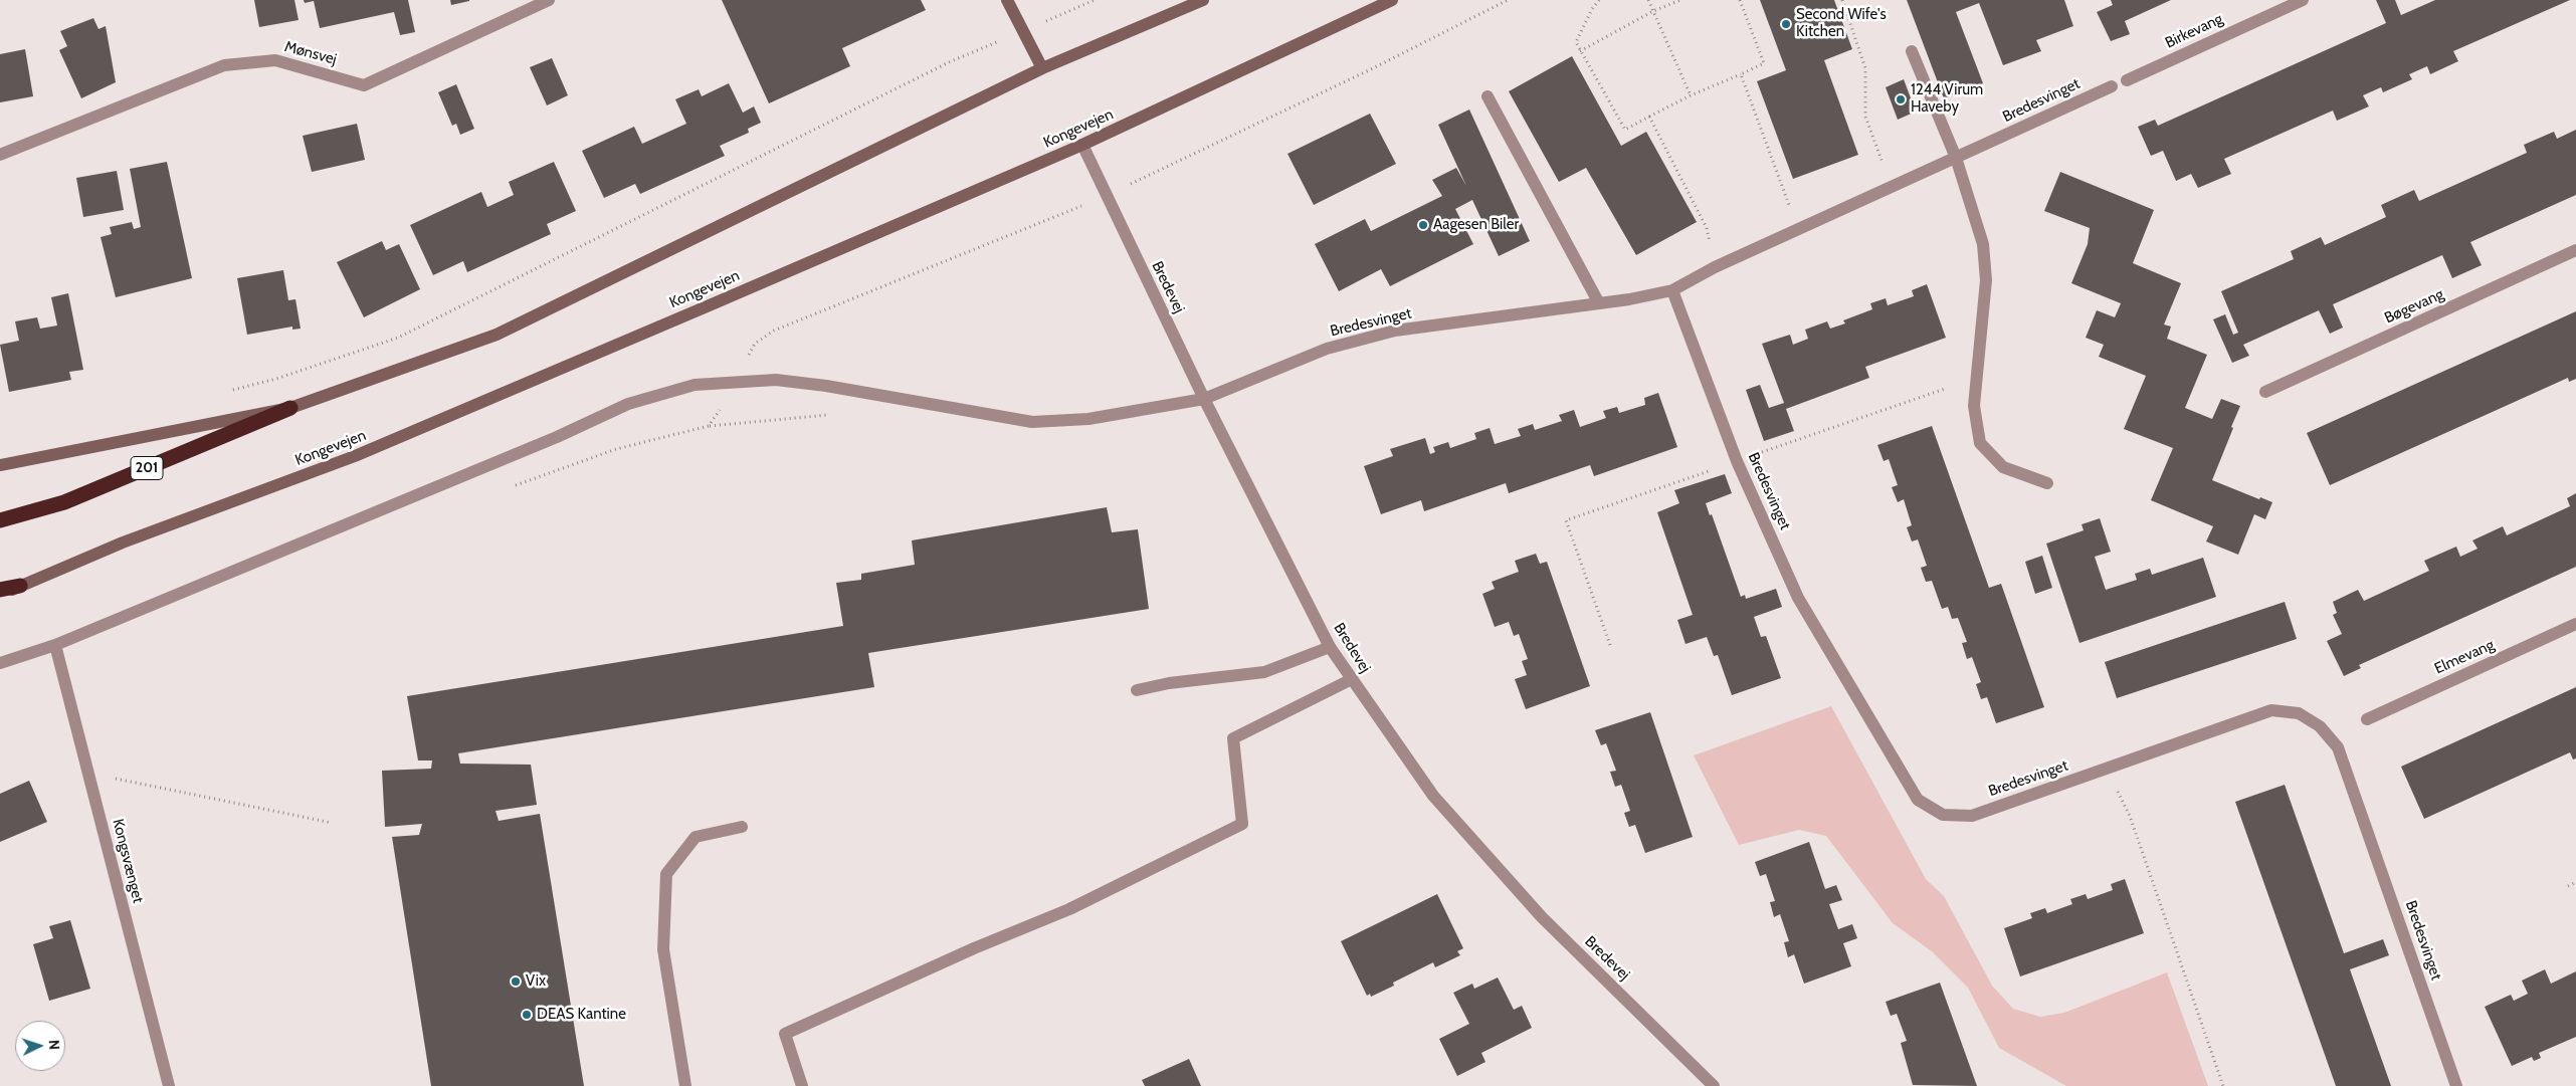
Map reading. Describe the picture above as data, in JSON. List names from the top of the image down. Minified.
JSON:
{"streets":{"highway":["201"],"main road":["Kongevejen"],"street":["Birkevang","Mønsvej","Bredesvinget","Bredevej","Bøgevang","Elmevang","Kongsvænget"]},"crossings":[["Bredesvinget","Bredevej"],["Kongevejen","Bredevej"]],"places":["Second Wife's Kitchen","1244 Virum Haveby","Aagesen Biler","Vix","DEAS Kantine"],"north":"right"}
